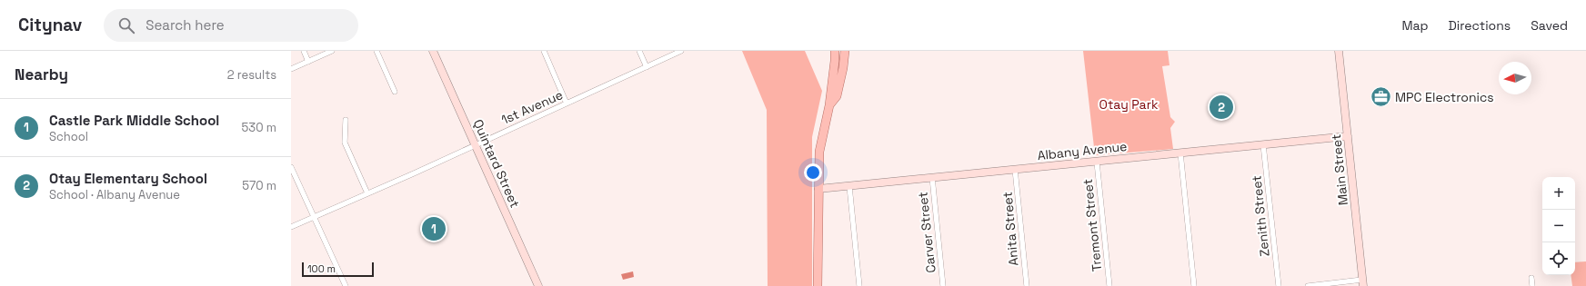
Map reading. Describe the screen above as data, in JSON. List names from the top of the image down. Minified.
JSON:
{"streets":{"street":["1st Avenue","Albany Avenue","Quintard Street","Main Street","Zenith Street","Tremont Street","Anita Street","Carver Street"]},"crossings":[["1st Avenue","Quintard Street"],["Albany Avenue","Main Street"],["Albany Avenue","Zenith Street"],["Albany Avenue","Tremont Street"],["Albany Avenue","Anita Street"],["Albany Avenue","Carver Street"]],"parks":["Otay Park"],"places":{"office":["MPC Electronics"]},"scale_bar":"100 m","north":"left","page":{"header":"Citynav","search":"Search here","nav":["Map","Directions","Saved"],"heading":["Nearby","2 results"],"pins":["2","1"],"list":[{"mark":"1","name":"Castle Park Middle School","note":"School","value":"530 m"},{"mark":"2","name":"Otay Elementary School","note":"School · Albany Avenue","value":"570 m"}],"map_buttons":["+","−"],"scale":"100 m"}}
